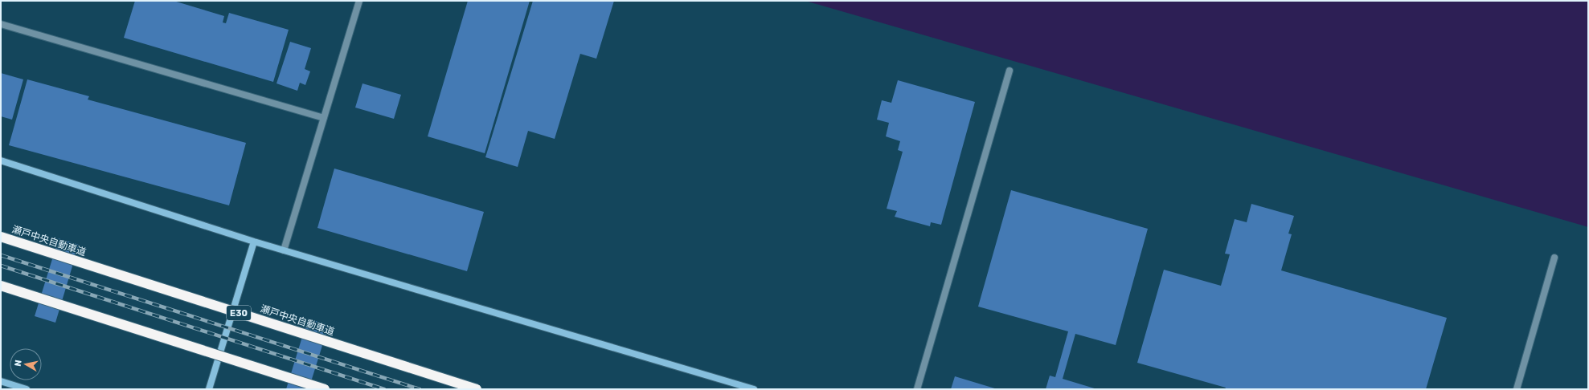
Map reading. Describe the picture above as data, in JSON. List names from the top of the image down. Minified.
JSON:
{"streets":{"highway":["瀬戸中央自動車道","E30"]},"north":"left"}
